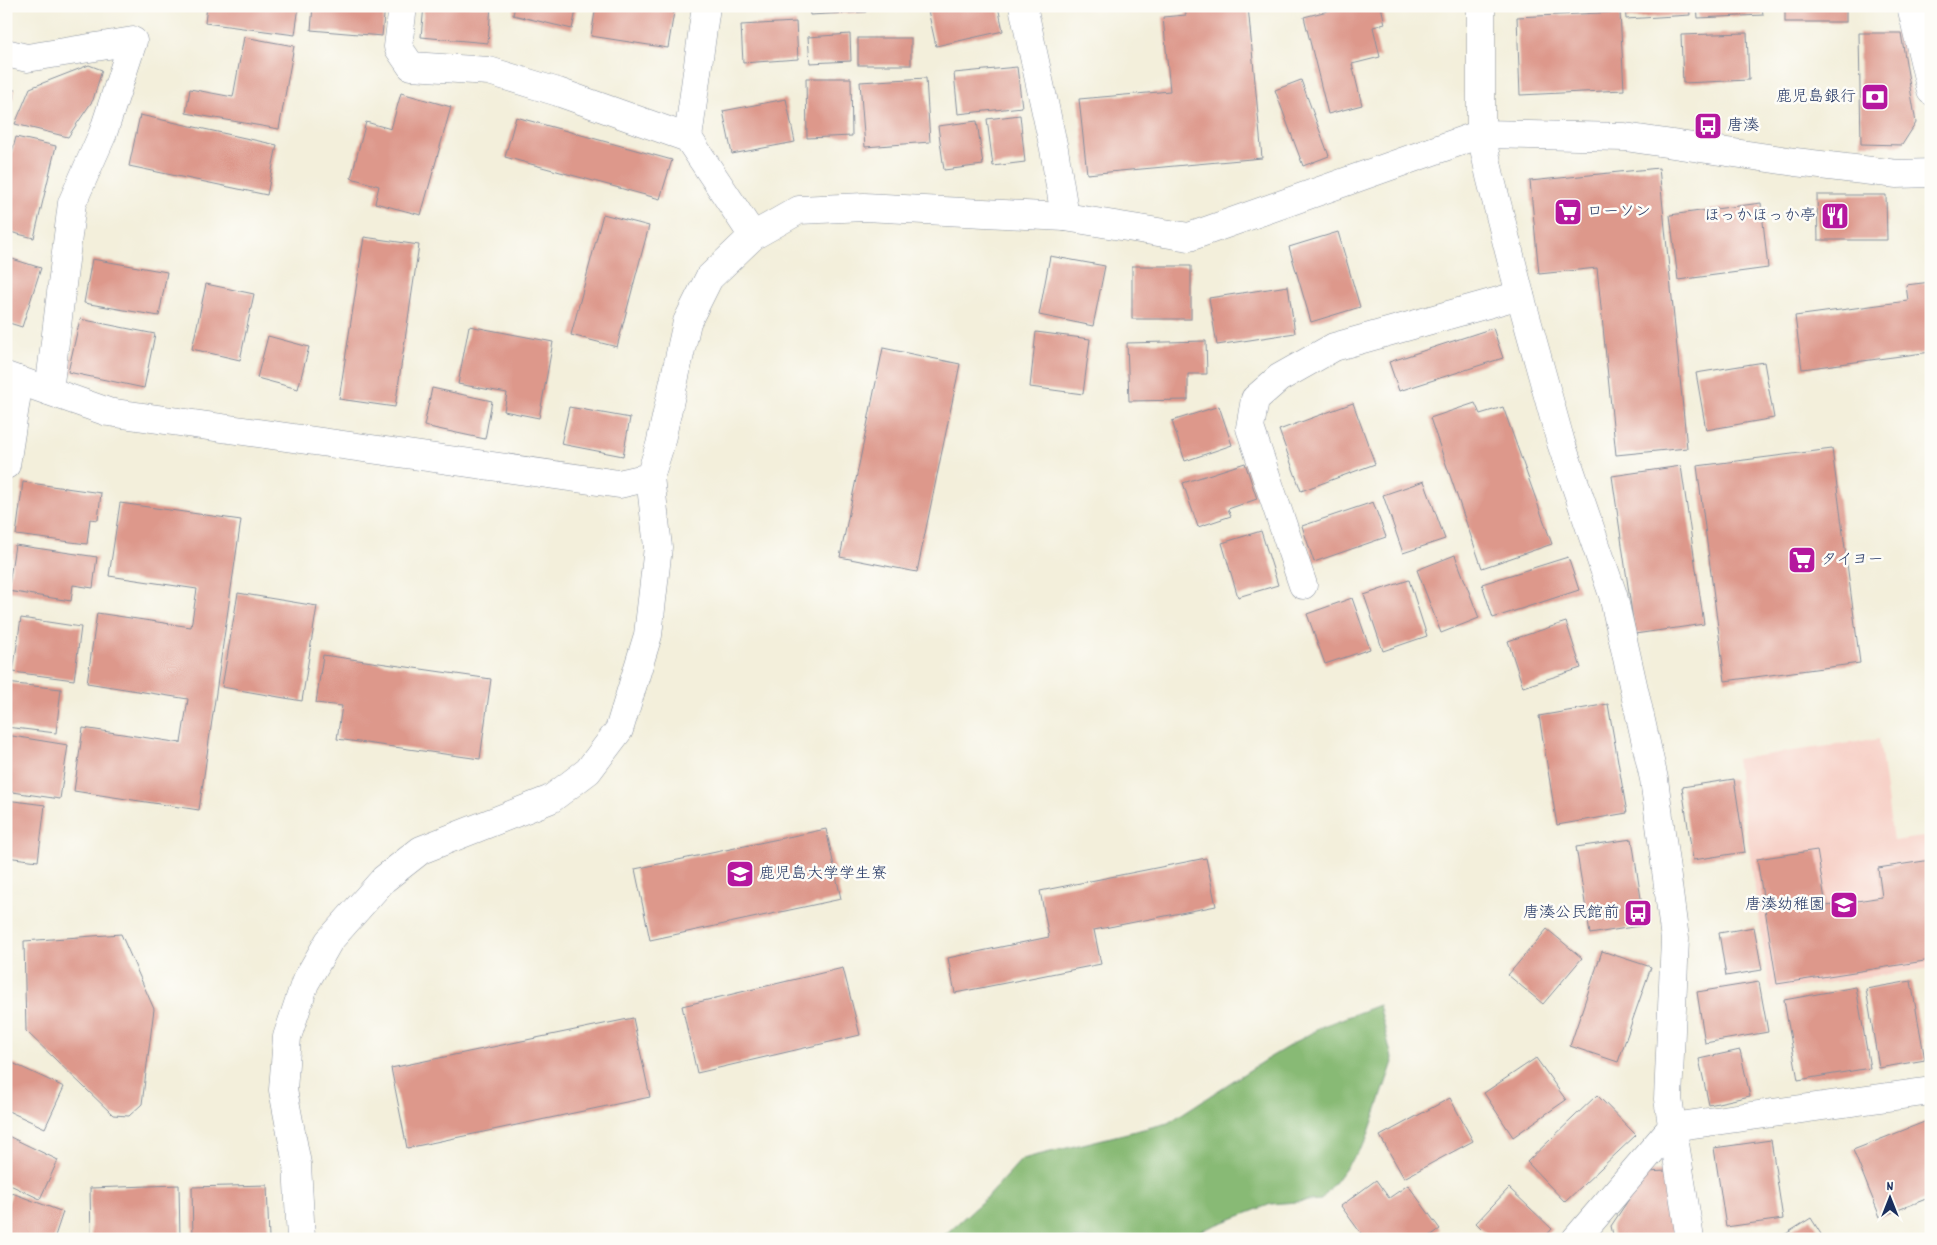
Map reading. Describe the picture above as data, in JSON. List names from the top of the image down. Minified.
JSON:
{"places":{"bank":["鹿児島銀行"],"bus stop":["唐湊","唐湊公民館前"],"supermarket":["ローソン","タイヨー"],"restaurant":["ほっかほっか亭"],"school or university":["鹿児島大学学生寮","唐湊幼稚園"]},"north":"top"}
